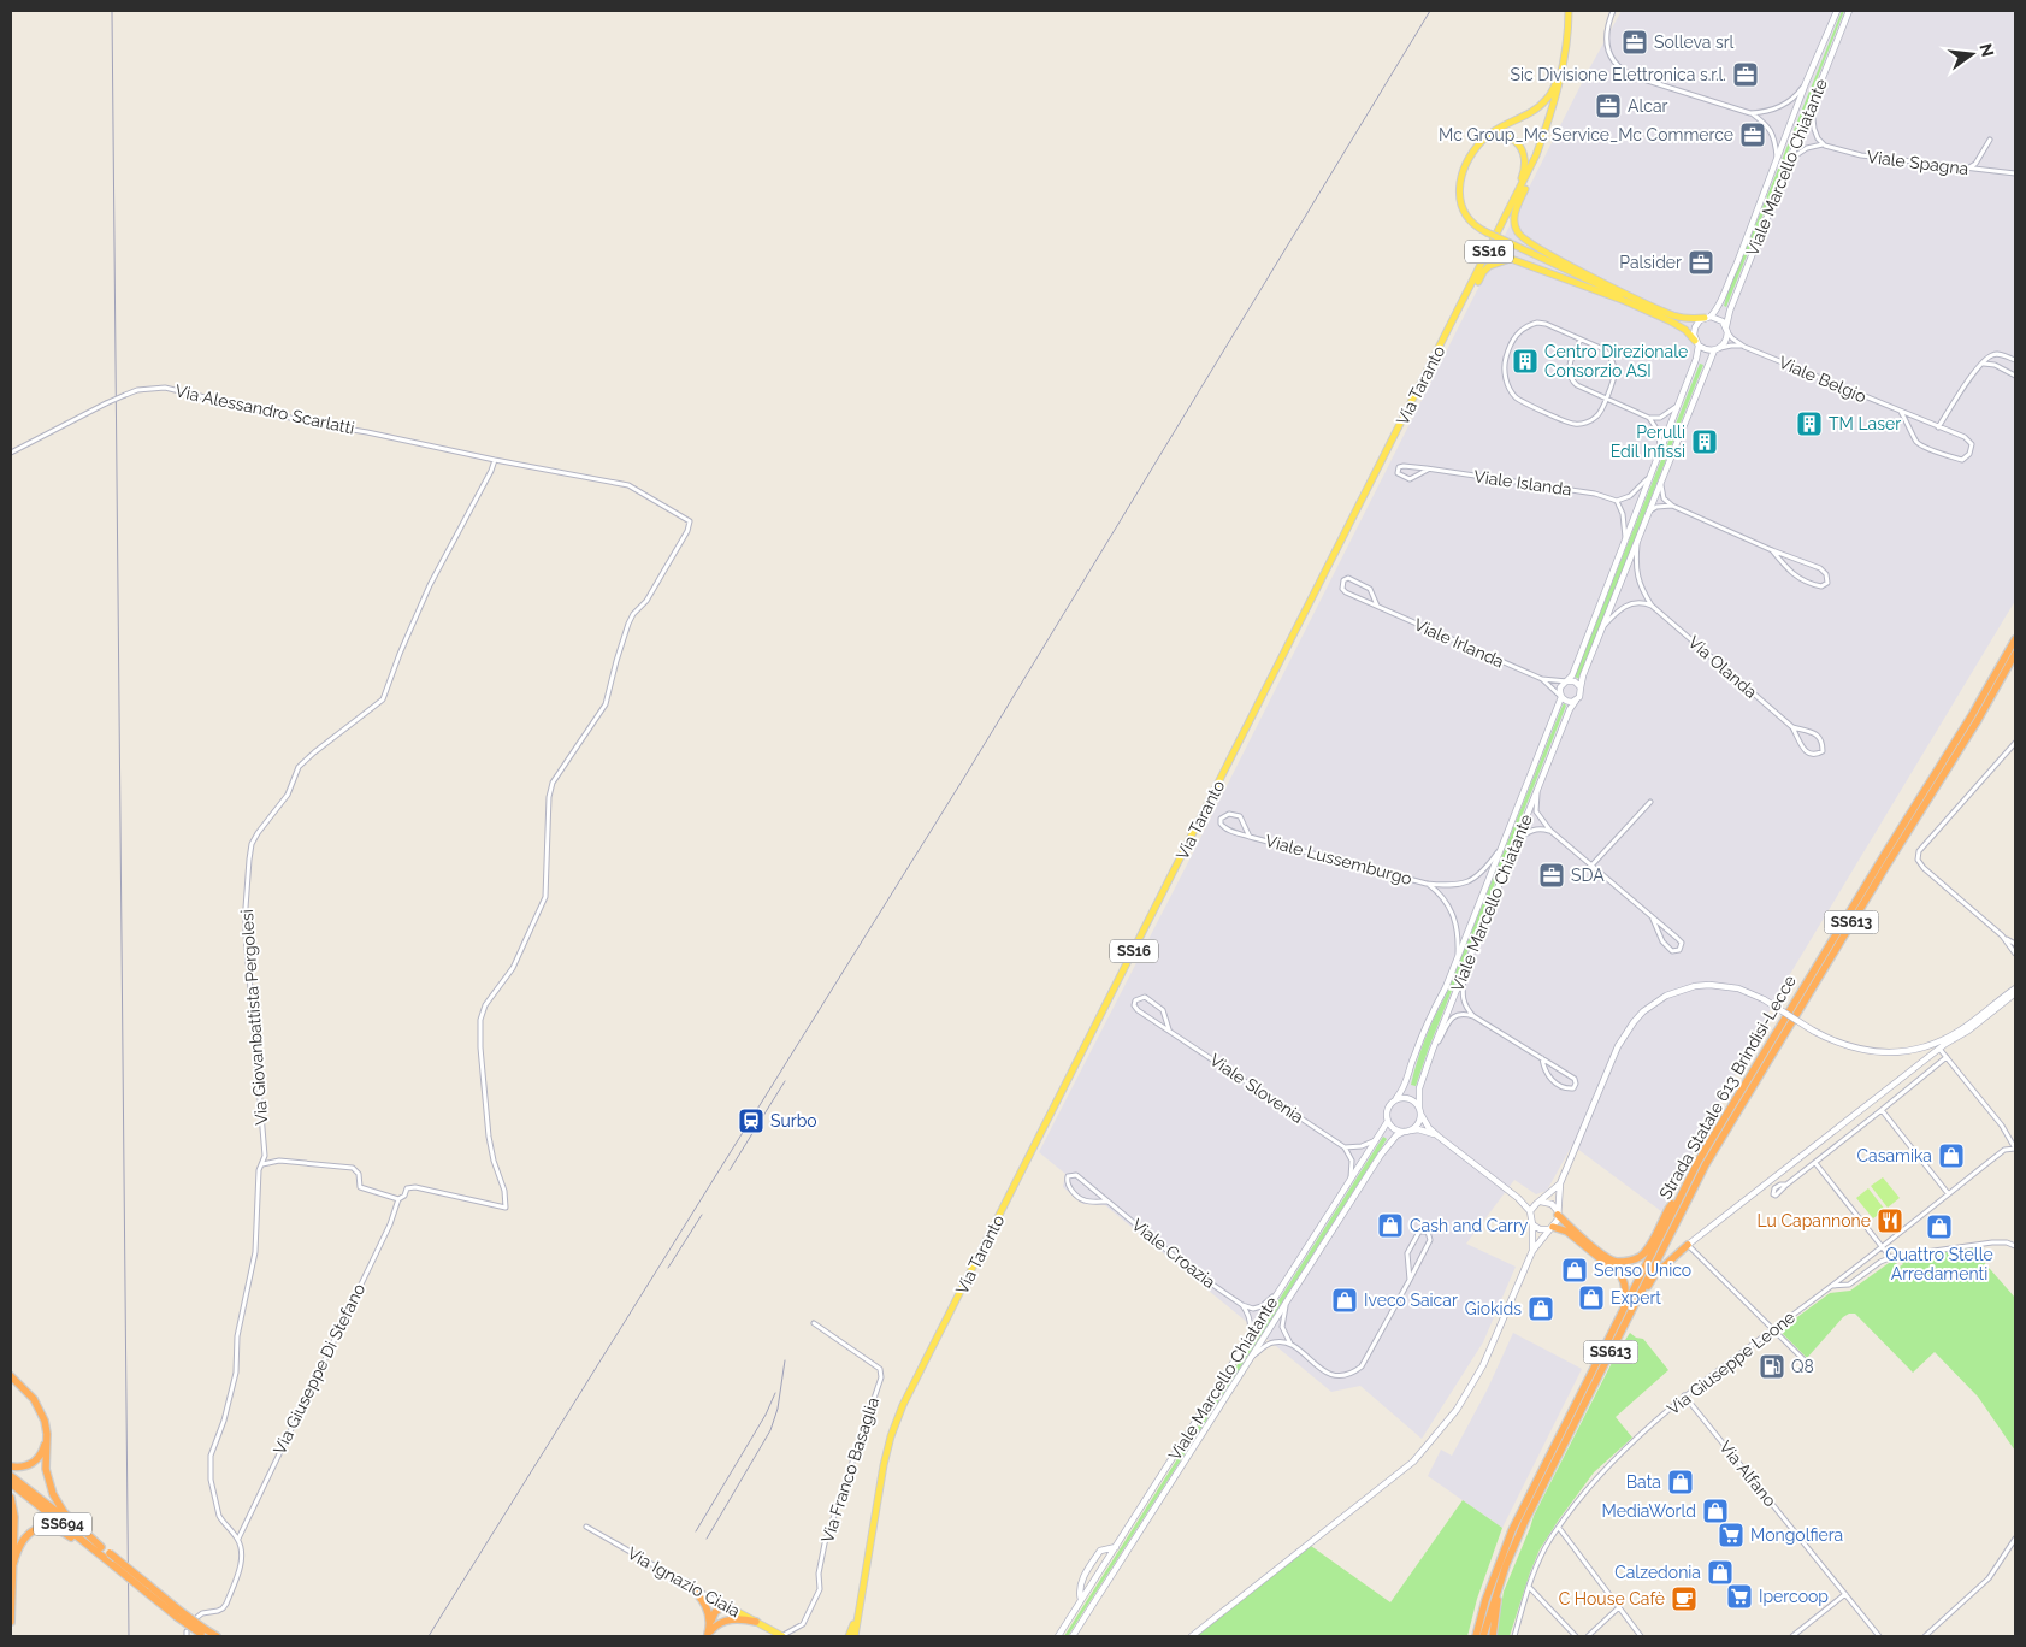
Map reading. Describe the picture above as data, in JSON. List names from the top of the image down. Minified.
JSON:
{"streets":{"highway":["SS613","Strada Statale 613 Brindisi-Lecce","SS694"],"main road":["SS16","Via Taranto","Via Ignazio Ciaia"],"street":["Viale Spagna","Viale Marcello Chiatante","Viale Belgio","Via Alessandro Scarlatti","Viale Islanda","Viale Irlanda","Via Olanda","Viale Lussemburgo","Via Giovanbattista Pergolesi","Viale Slovenia","Viale Croazia","Via Giuseppe Leone","Via Giuseppe Di Stefano","Via Franco Basaglia","Via Alfano"]},"crossings":[["Viale Marcello Chiatante","Viale Belgio"],["Viale Marcello Chiatante","Viale Irlanda"],["Viale Marcello Chiatante","Via Olanda"],["Viale Marcello Chiatante","Viale Lussemburgo"],["Via Alessandro Scarlatti","Via Giovanbattista Pergolesi"],["Via Alessandro Scarlatti","Via Giuseppe Di Stefano"],["Via Giovanbattista Pergolesi","Via Giuseppe Di Stefano"],["Via Giuseppe Leone","Via Alfano"],["Via Franco Basaglia","Via Ignazio Ciaia"]],"places":{"office":["Solleva srl","Sic Divisione Elettronica s.r.l.","Alcar","Mc Group_Mc Service_Mc Commerce","Palsider","SDA"],"building":["Centro Direzionale Consorzio ASI","TM Laser","Perulli Edil Infissi"],"station":["Surbo"],"shop":["Casamika","Cash and Carry","Quattro Stelle Arredamenti","Senso Unico","Expert","Iveco Saicar","Giokids","Bata","MediaWorld","Calzedonia"],"restaurant":["Lu Capannone"],"fuel station":["Q8"],"supermarket":["Mongolfiera","Ipercoop"],"cafe":["C House Cafè"]},"north":"right"}
